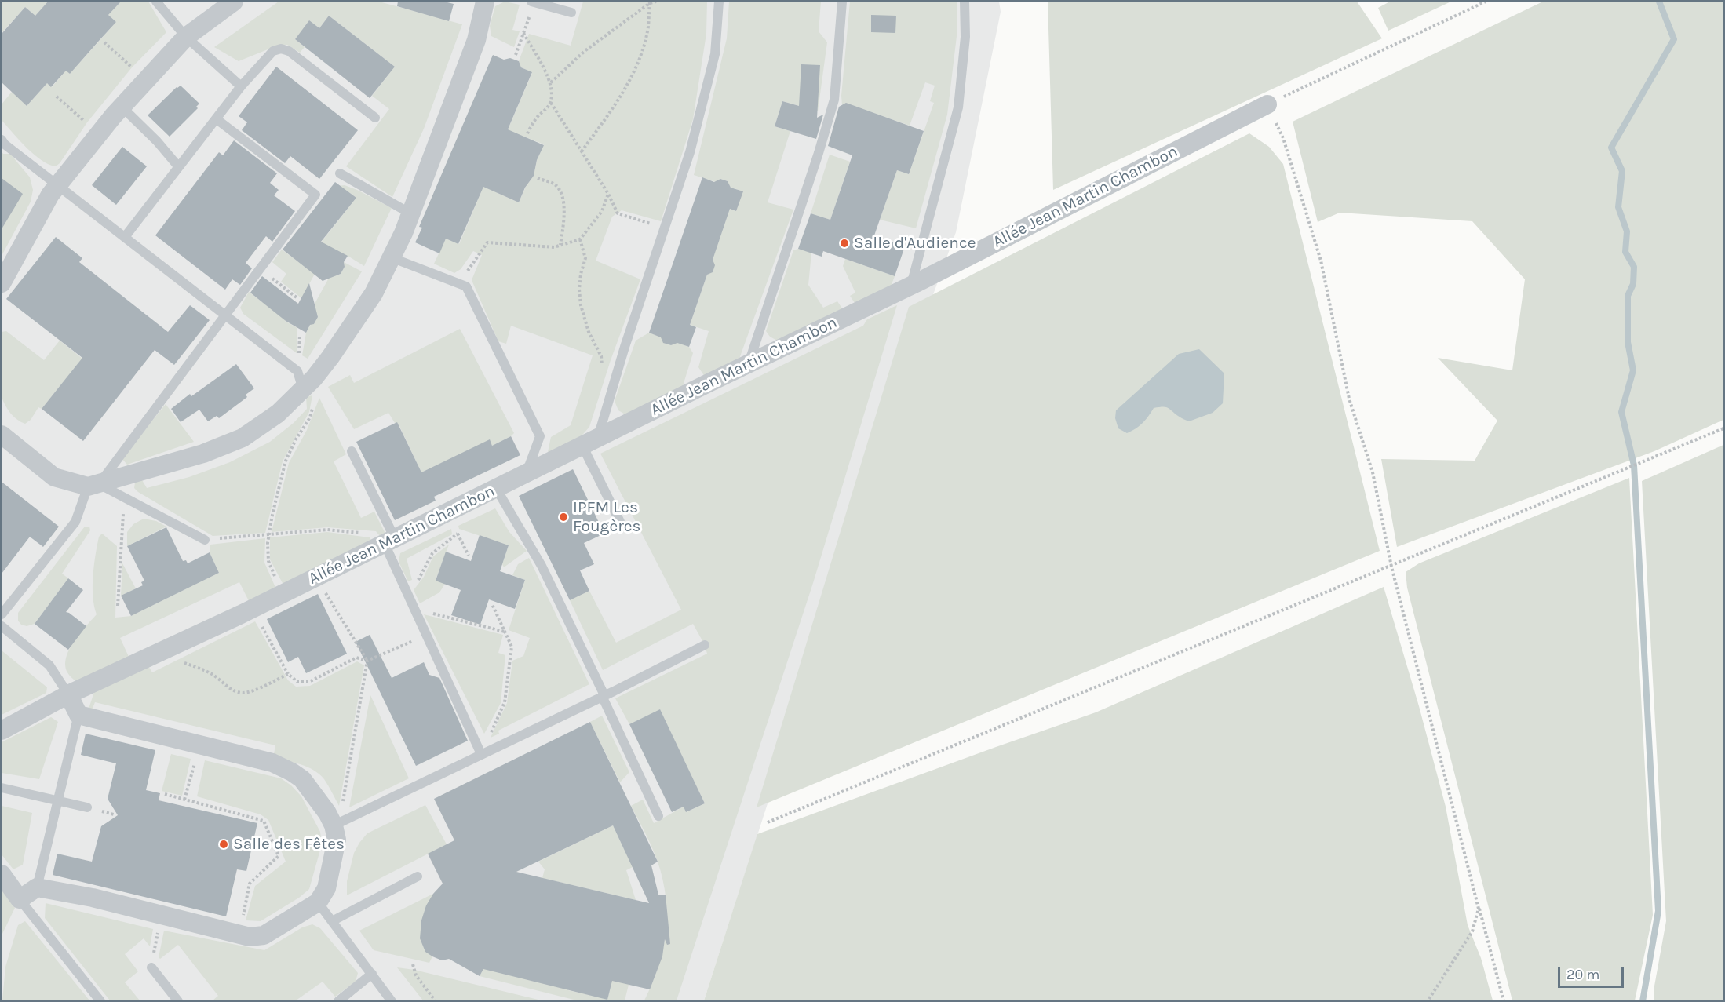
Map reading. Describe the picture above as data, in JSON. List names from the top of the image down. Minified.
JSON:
{"streets":{"street":["Allée Jean Martin Chambon"]},"places":["Salle d'Audience","IPFM Les Fougères","Salle des Fêtes"],"scale_bar":"20 m"}
